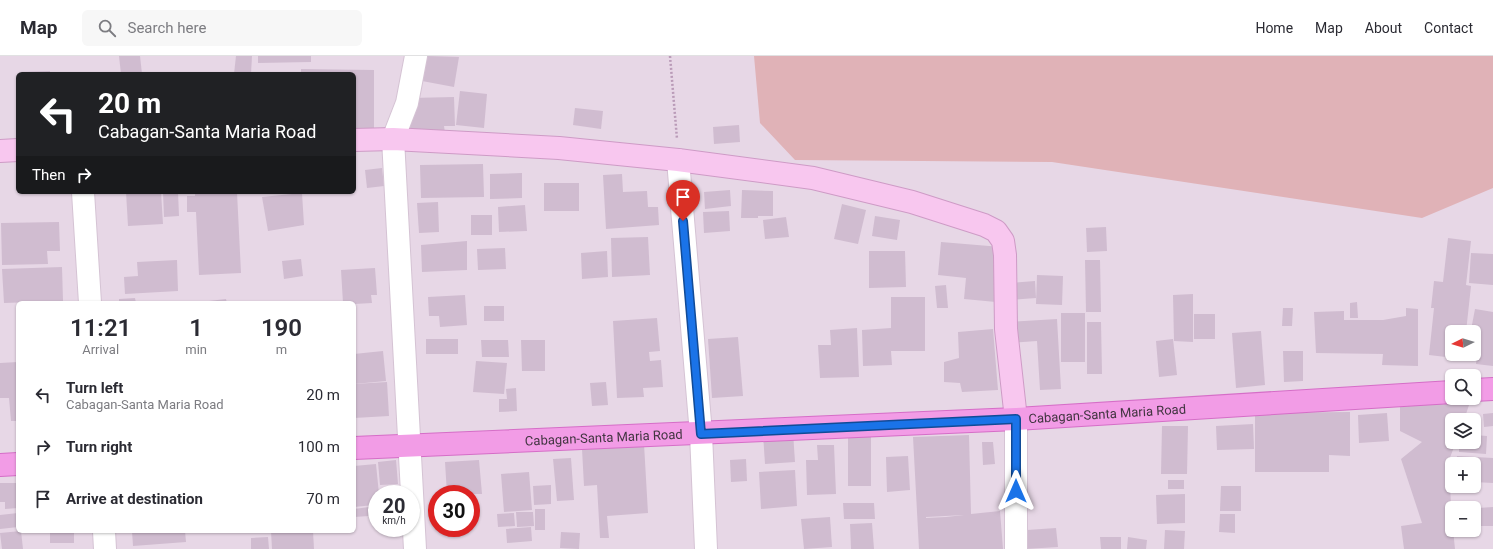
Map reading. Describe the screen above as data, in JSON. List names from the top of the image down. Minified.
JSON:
{"streets":{"main road":["Cabagan-Santa Maria Road"]},"north":"left","page":{"header":"Map","search":"Search here","nav":["Home","Map","About","Contact"],"turn":["20 m","Cabagan-Santa Maria Road"],"then":"Then","eta":["11:21","Arrival","1","min","190","m"],"map_buttons":["+","−"],"list":[{"name":"Turn left","note":"Cabagan-Santa Maria Road","value":"20 m"},{"name":"Turn right","value":"100 m"},{"name":"Arrive at destination","value":"70 m"}],"speed":"20 km/h","limit":"30"}}
